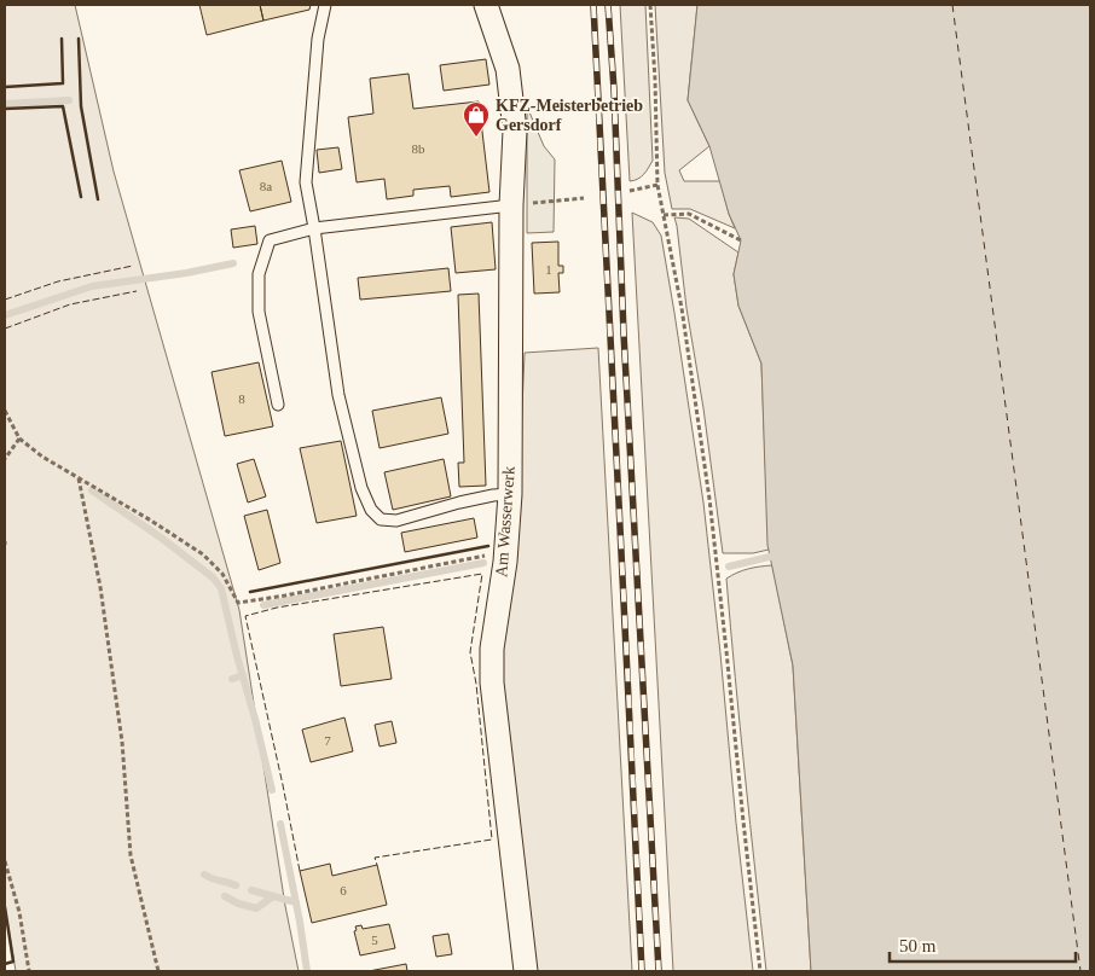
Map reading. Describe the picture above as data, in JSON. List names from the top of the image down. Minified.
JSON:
{"streets":{"street":["Am Wasserwerk"]},"places":{"shop":["KFZ-Meisterbetrieb Gersdorf"]},"house_numbers":["8b","8a","1","8","7","6","5"],"scale_bar":"50 m"}
